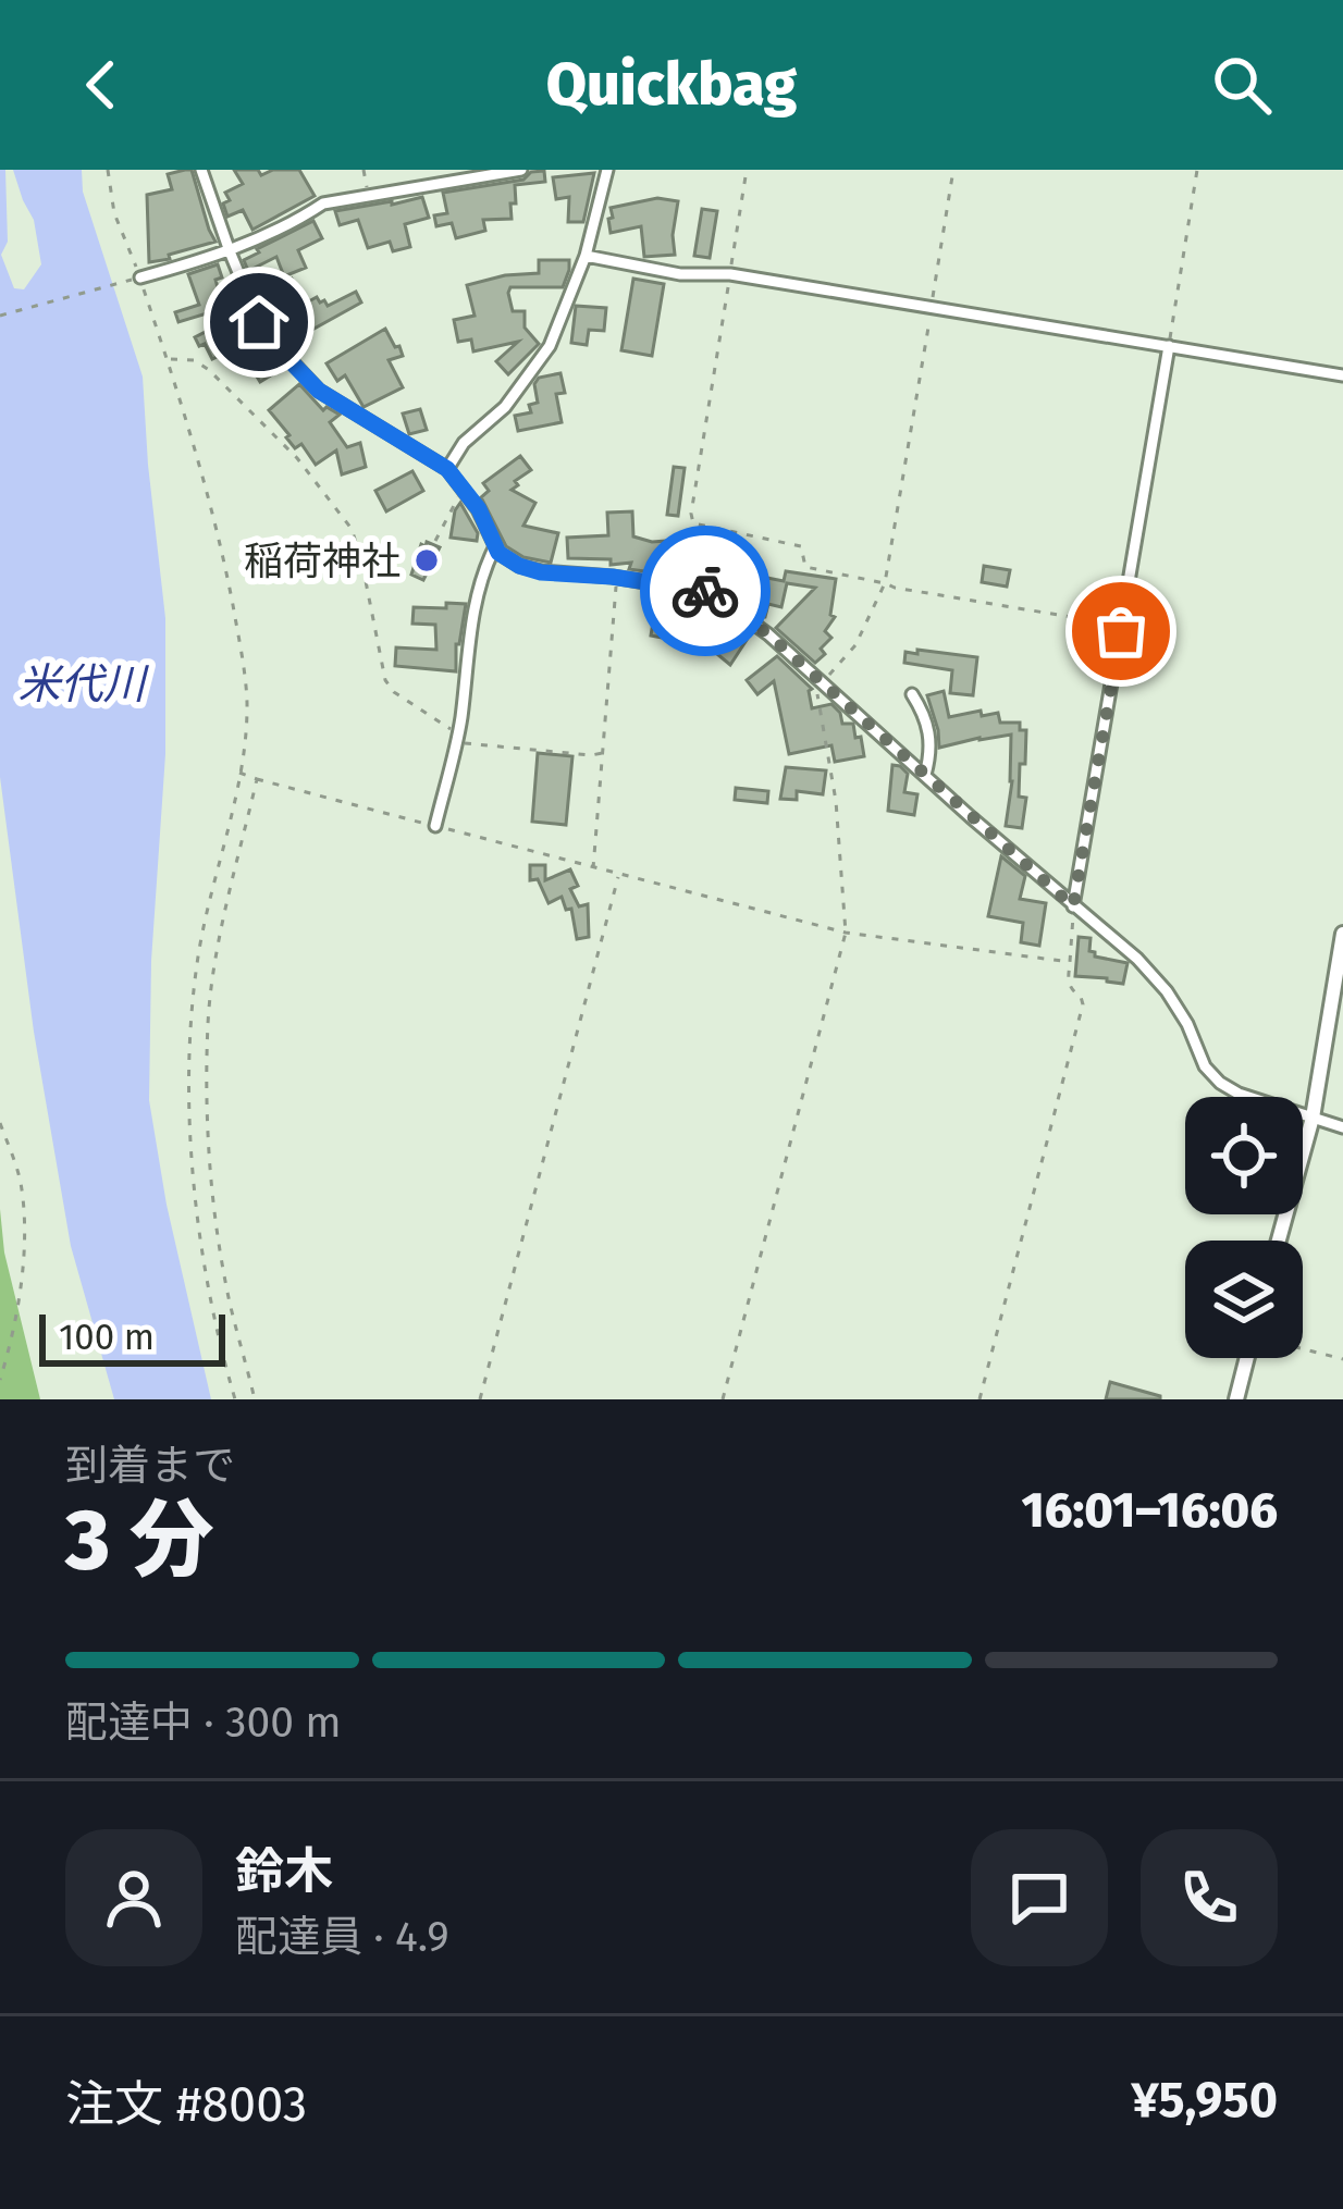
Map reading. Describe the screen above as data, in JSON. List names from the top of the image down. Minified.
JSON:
{"water":["米代川"],"places":["稲荷神社"],"scale_bar":"100 m","page":{"header":"Quickbag","scale":"100 m","heading":["3 分","到着まで","16:01–16:06"],"panel":["鈴木","配達員 · 4.9","注文 #8003","¥5,950"],"bar":"配達中 · 300 m"}}
